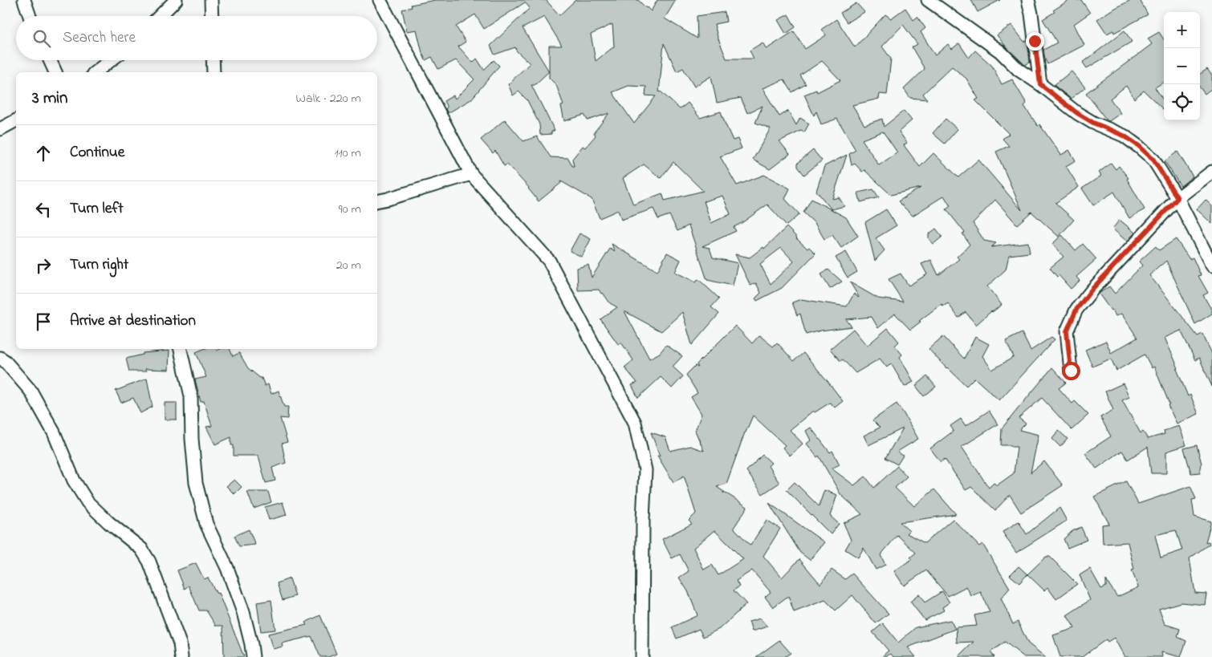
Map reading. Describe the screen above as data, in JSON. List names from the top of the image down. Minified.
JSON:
{"page":{"map_buttons":["+","−"],"search":"Search here","heading":["3 min","Walk · 220 m"],"list":[["Continue","110 m"],["Turn left","90 m"],["Turn right","20 m"],"Arrive at destination"]}}
